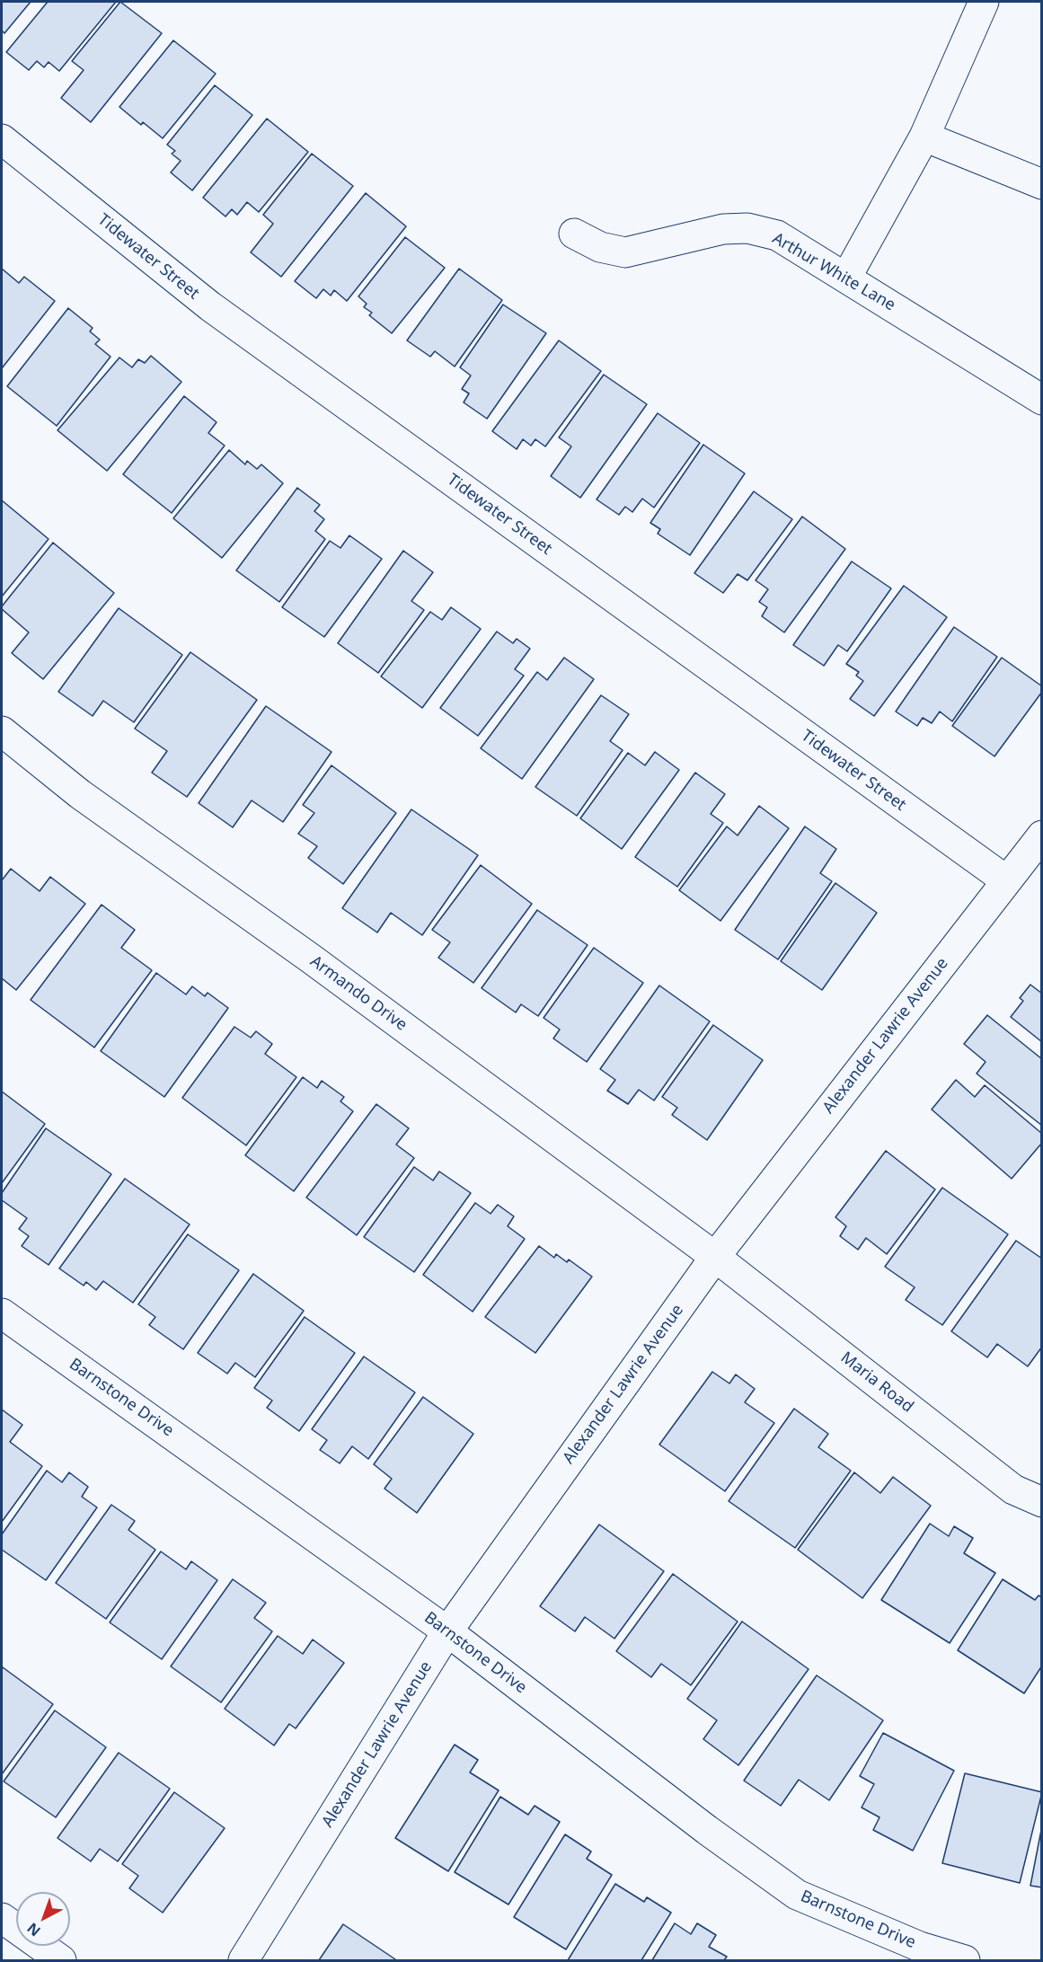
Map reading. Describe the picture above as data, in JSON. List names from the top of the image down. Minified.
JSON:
{"streets":{"street":["Tidewater Street","Arthur White Lane","Armando Drive","Alexander Lawrie Avenue","Maria Road","Barnstone Drive"]},"crossings":[["Tidewater Street","Alexander Lawrie Avenue"],["Armando Drive","Alexander Lawrie Avenue"],["Armando Drive","Maria Road"],["Alexander Lawrie Avenue","Maria Road"],["Alexander Lawrie Avenue","Barnstone Drive"]],"north":"bottom left"}
